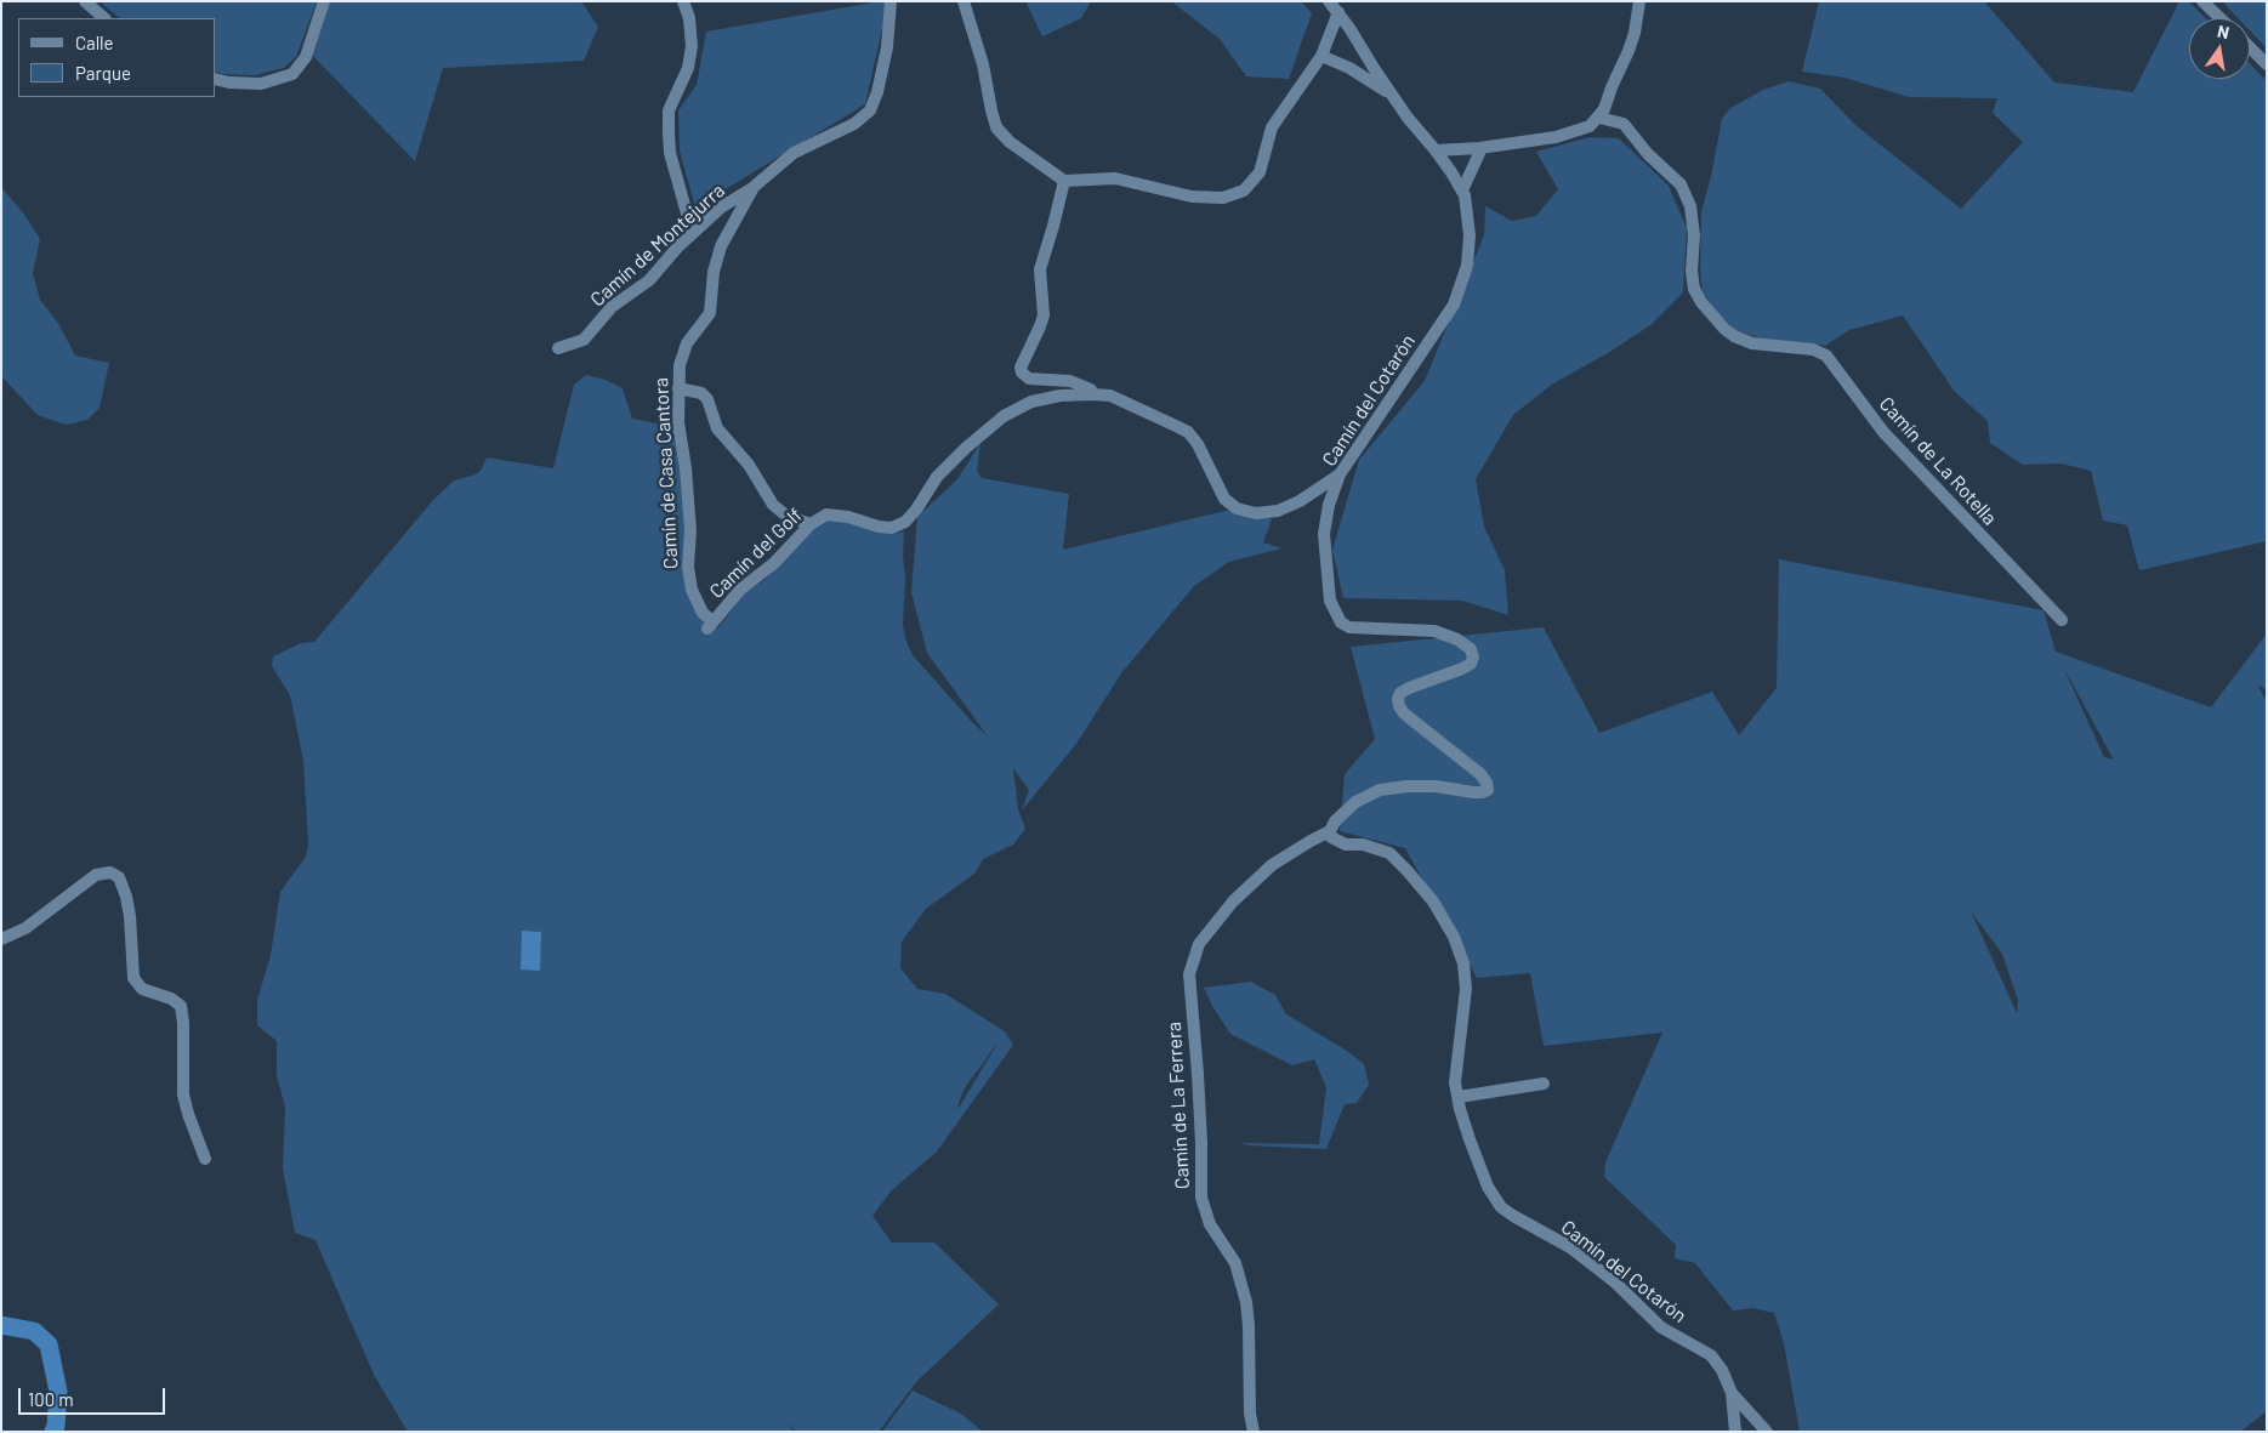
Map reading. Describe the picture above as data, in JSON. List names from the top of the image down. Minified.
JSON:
{"streets":{"street":["Camín de Montejurra","Camín del Cotarón","Camín de La Rotella","Camín de Casa Cantora","Camín del Golf","Camín de La Ferrera"]},"crossings":[["Camín de Montejurra","Camín de Casa Cantora"],["Camín del Cotarón","Camín del Golf"],["Camín del Cotarón","Camín de La Ferrera"],["Camín de Casa Cantora","Camín del Golf"]],"legend":["Calle","Parque"],"scale_bar":"100 m","north":"top"}
